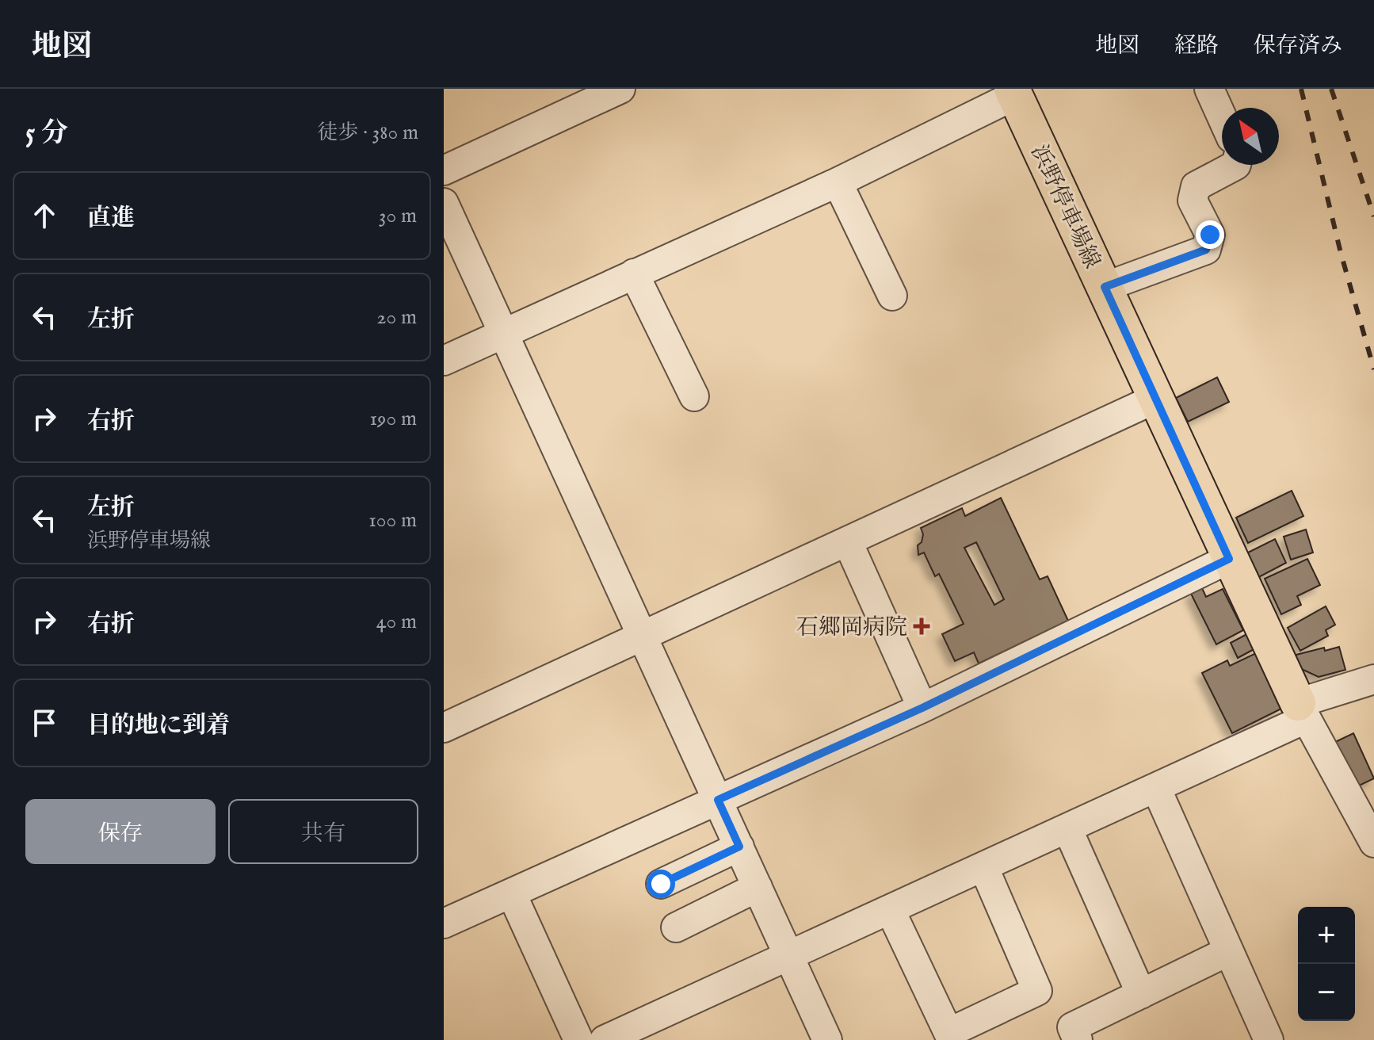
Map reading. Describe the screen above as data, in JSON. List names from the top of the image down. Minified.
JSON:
{"streets":{"main road":["浜野停車場線"]},"places":{"health":["石郷岡病院"]},"north":"top left","page":{"header":"地図","nav":["地図","経路","保存済み"],"heading":["5 分","徒歩 · 380 m"],"list":[["直進","30 m"],["左折","20 m"],["右折","190 m"],["左折","浜野停車場線","100 m"],["右折","40 m"],"目的地に到着"],"buttons":["保存","共有"],"map_buttons":["+","−"]}}
